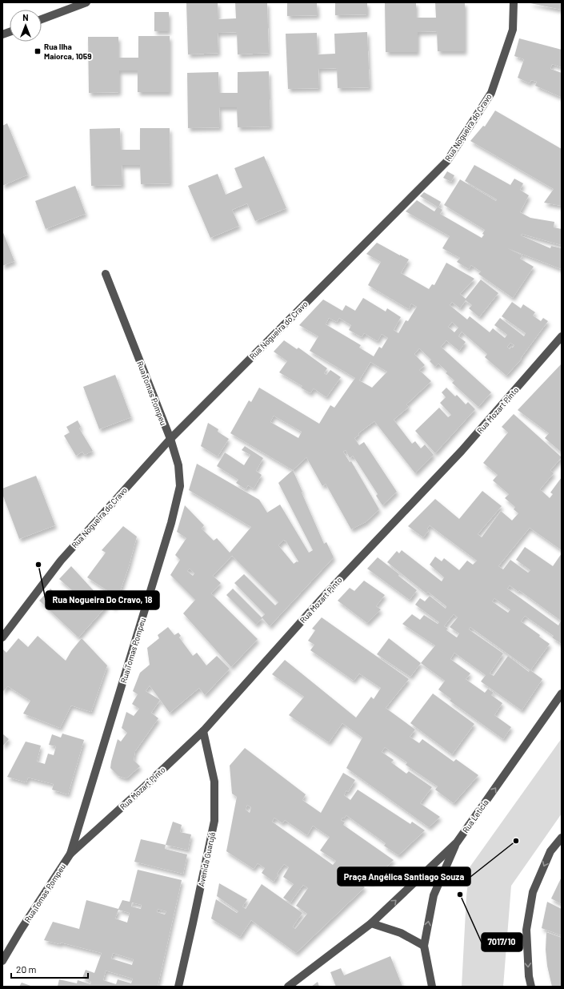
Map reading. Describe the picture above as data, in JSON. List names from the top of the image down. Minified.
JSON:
{"streets":{"street":["Rua Nogueira do Cravo","Rua Tomas Pompeu","Rua Mozart Pinto","Rua Letícia","Avenida Guarujá"]},"crossings":[["Rua Nogueira do Cravo","Rua Tomas Pompeu"],["Rua Tomas Pompeu","Rua Mozart Pinto"],["Rua Mozart Pinto","Avenida Guarujá"]],"places":{"transit":["Rua Ilha Maiorca, 1059"],"other":["Rua Nogueira Do Cravo, 18","Praça Angélica Santiago Souza","7017/10"]},"scale_bar":"20 m","north":"top"}
